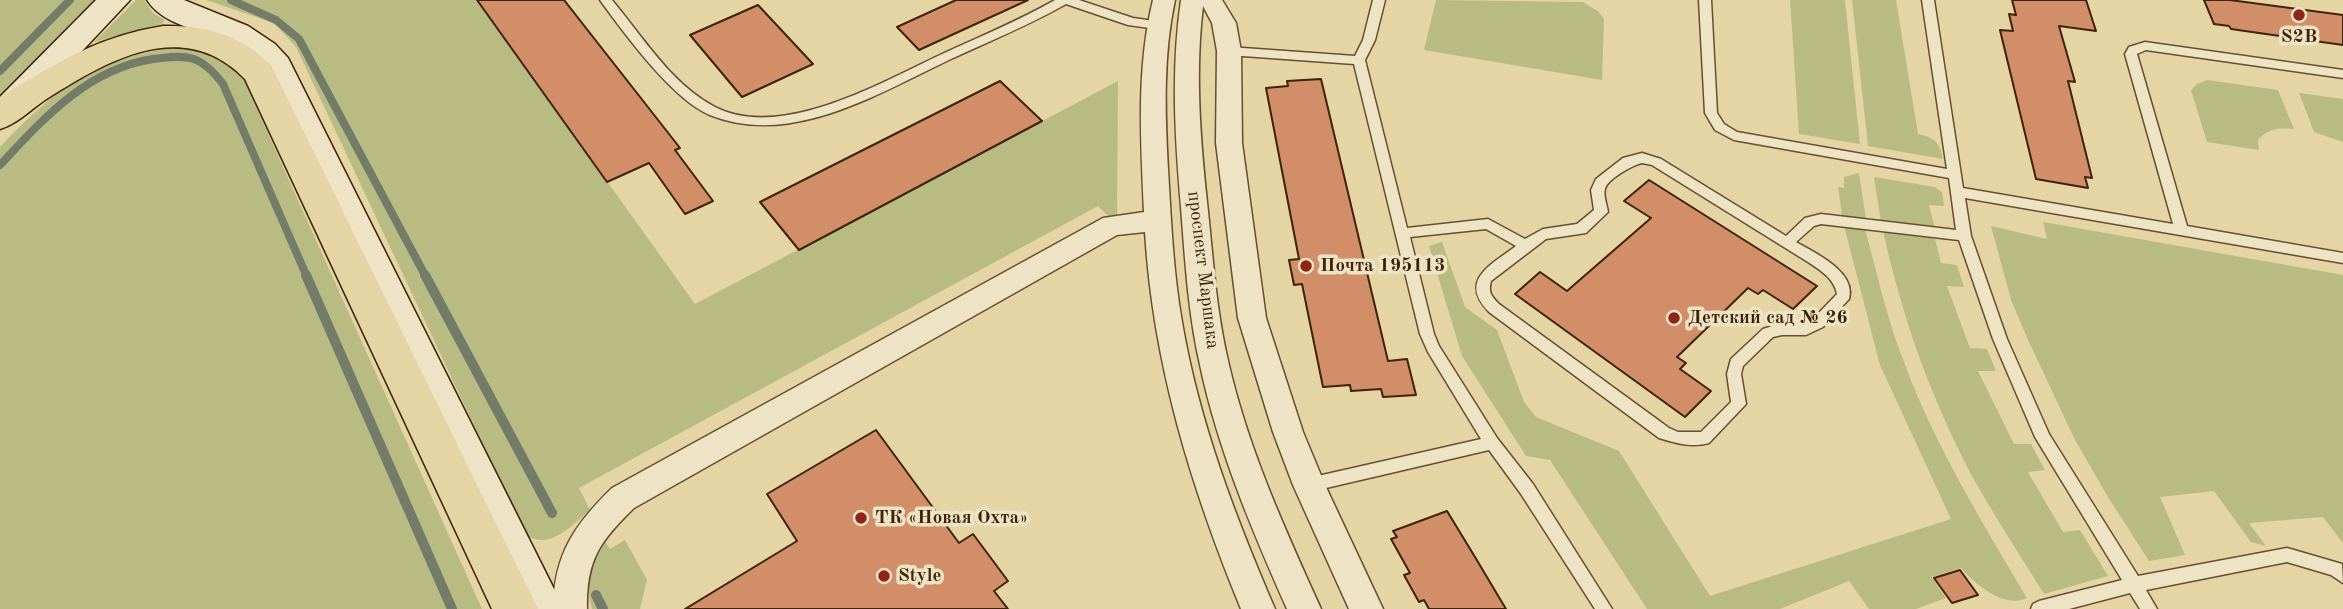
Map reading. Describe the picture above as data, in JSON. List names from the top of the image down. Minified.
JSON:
{"streets":{"street":["проспект Маршака"]},"places":["S2B","Почта 195113","Детский сад № 26","ТК «Новая Охта»","Style"]}
